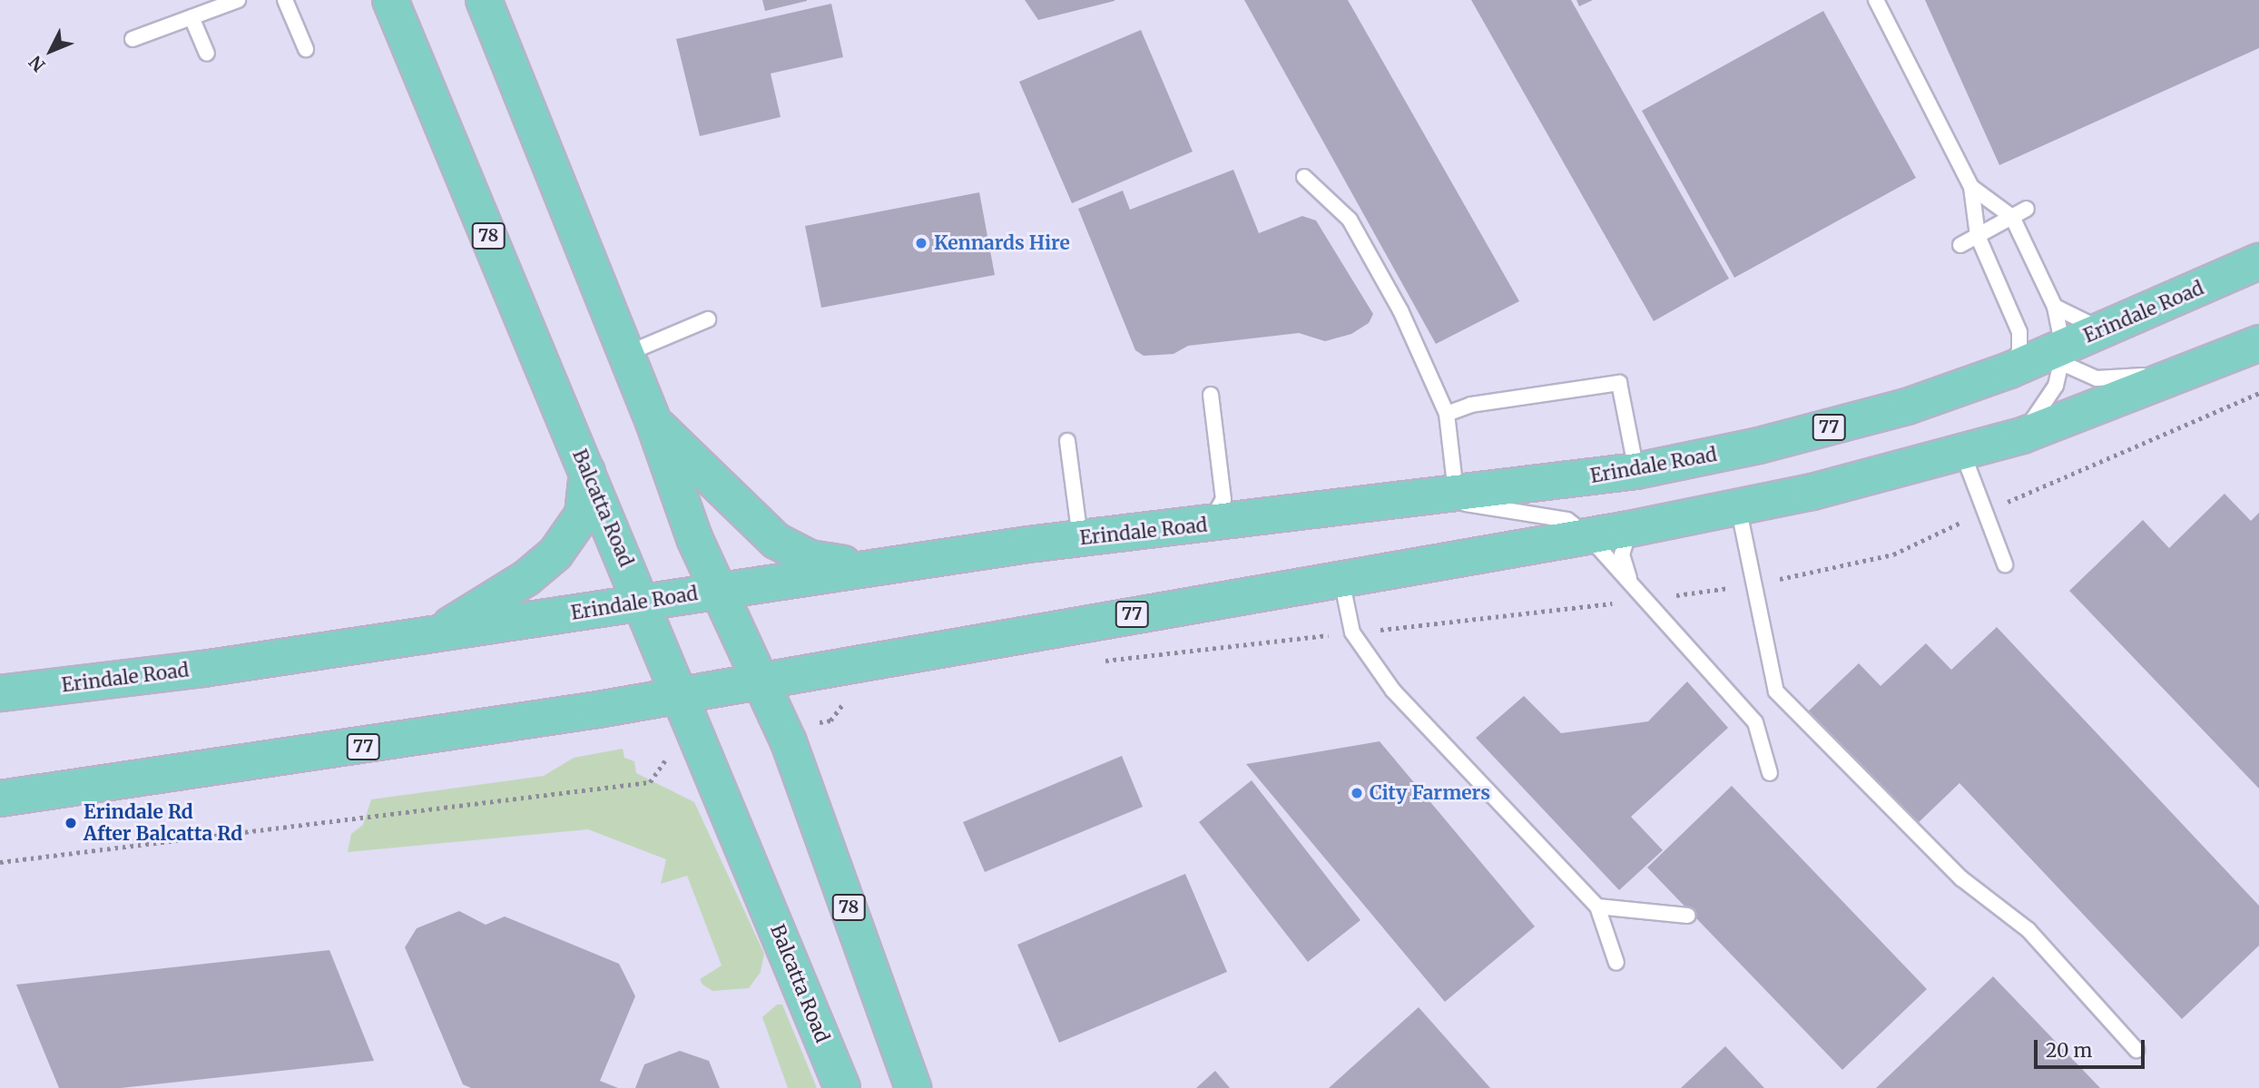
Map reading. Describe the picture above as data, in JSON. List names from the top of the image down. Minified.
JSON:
{"streets":{"main road":["78","Erindale Road","77","Balcatta Road"]},"crossings":[["78","Erindale Road"],["78","77"],["Erindale Road","Balcatta Road"],["77","Balcatta Road"]],"places":["Kennards Hire","City Farmers","Erindale Rd After Balcatta Rd"],"scale_bar":"20 m","north":"bottom left"}
